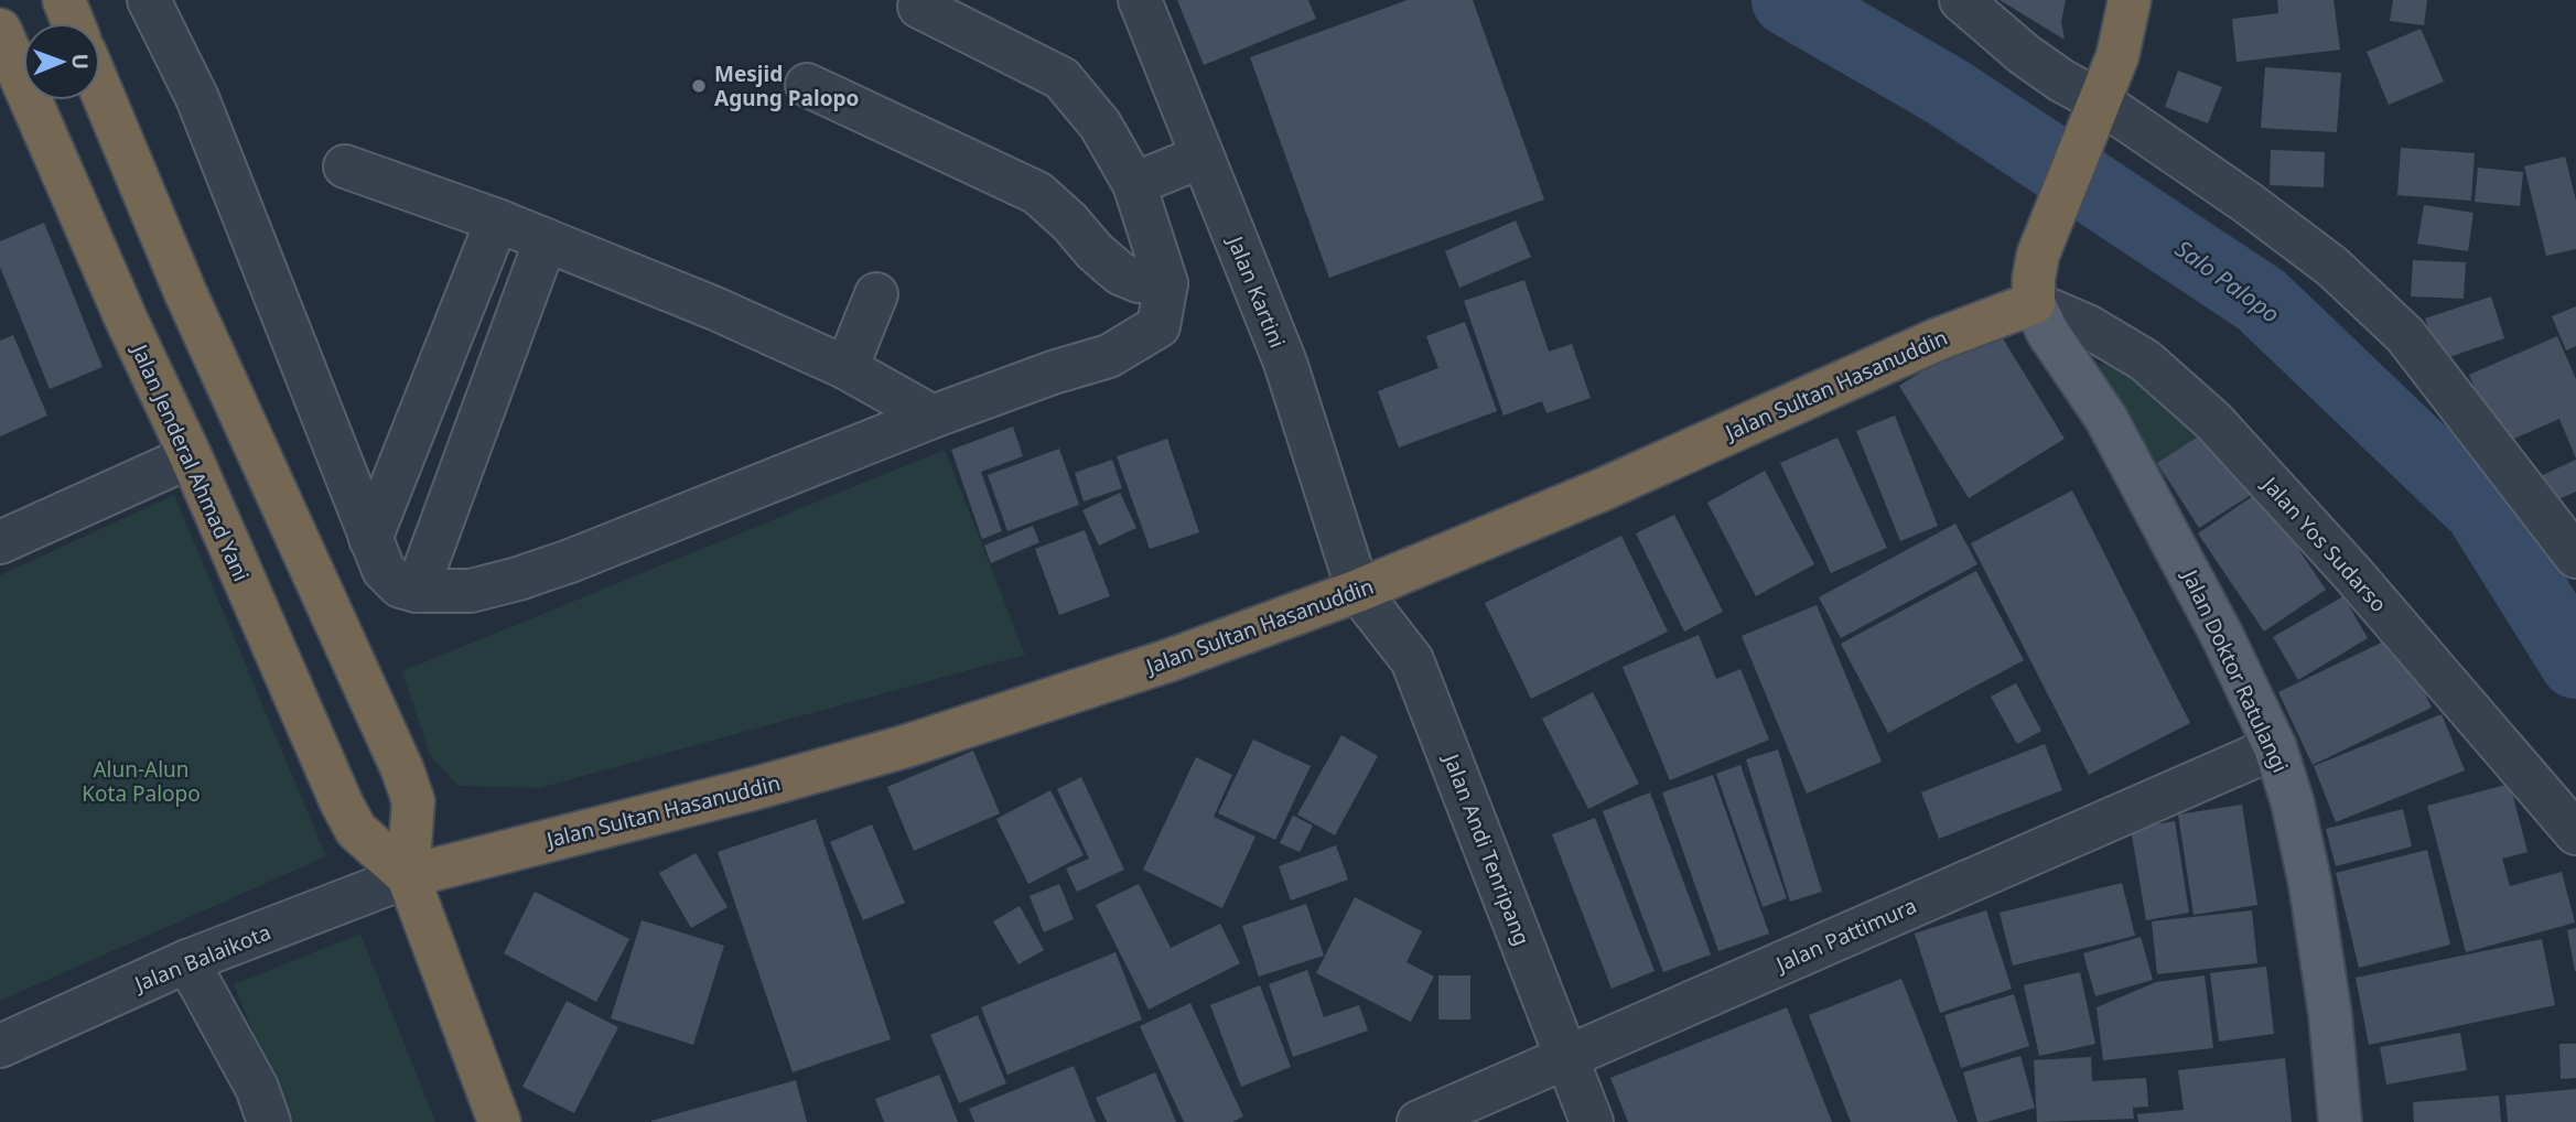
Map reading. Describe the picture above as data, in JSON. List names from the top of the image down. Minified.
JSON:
{"streets":{"highway":["Jalan Sultan Hasanuddin","Jalan Jenderal Ahmad Yani"],"main road":["Jalan Doktor Ratulangi"],"street":["Jalan Kartini","Jalan Yos Sudarso","Jalan Andi Tenripang","Jalan Pattimura","Jalan Balaikota"]},"crossings":[["Jalan Kartini","Jalan Sultan Hasanuddin"],["Jalan Kartini","Jalan Andi Tenripang"],["Jalan Sultan Hasanuddin","Jalan Jenderal Ahmad Yani"],["Jalan Sultan Hasanuddin","Jalan Yos Sudarso"],["Jalan Sultan Hasanuddin","Jalan Doktor Ratulangi"],["Jalan Sultan Hasanuddin","Jalan Andi Tenripang"],["Jalan Sultan Hasanuddin","Jalan Balaikota"],["Jalan Jenderal Ahmad Yani","Jalan Balaikota"],["Jalan Yos Sudarso","Jalan Doktor Ratulangi"],["Jalan Doktor Ratulangi","Jalan Pattimura"],["Jalan Andi Tenripang","Jalan Pattimura"]],"water":["Salo Palopo"],"parks":["Alun-Alun Kota Palopo"],"places":["Mesjid Agung Palopo"],"north":"right"}
